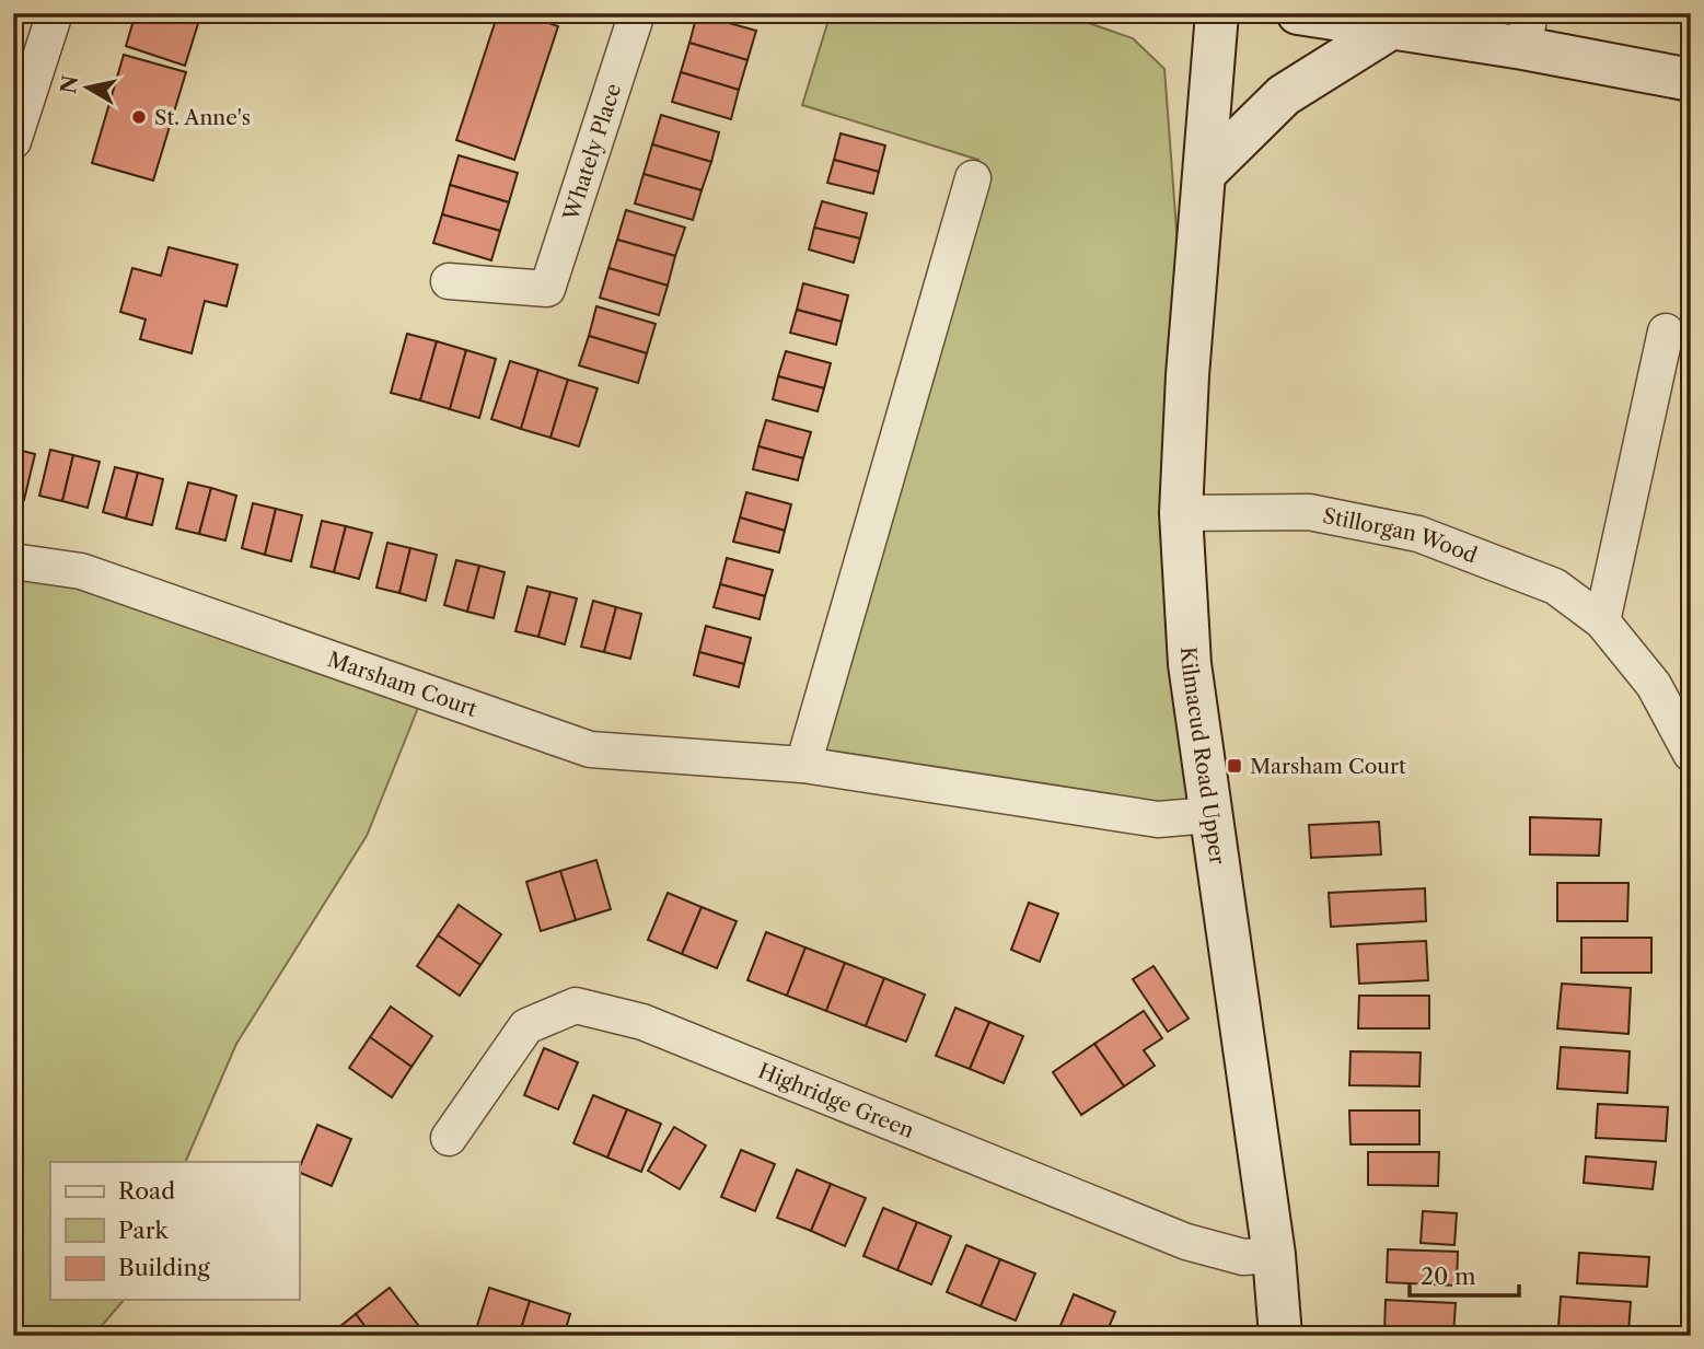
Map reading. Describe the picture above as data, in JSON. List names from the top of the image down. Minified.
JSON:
{"streets":{"street":["Whately Place","Stillorgan Wood","Marsham Court","Kilmacud Road Upper","Highridge Green"]},"crossings":[["Stillorgan Wood","Kilmacud Road Upper"],["Marsham Court","Kilmacud Road Upper"],["Kilmacud Road Upper","Highridge Green"]],"places":{"other":["St. Anne's"],"transit":["Marsham Court"]},"legend":["Road","Park","Building"],"scale_bar":"20 m","north":"left"}
